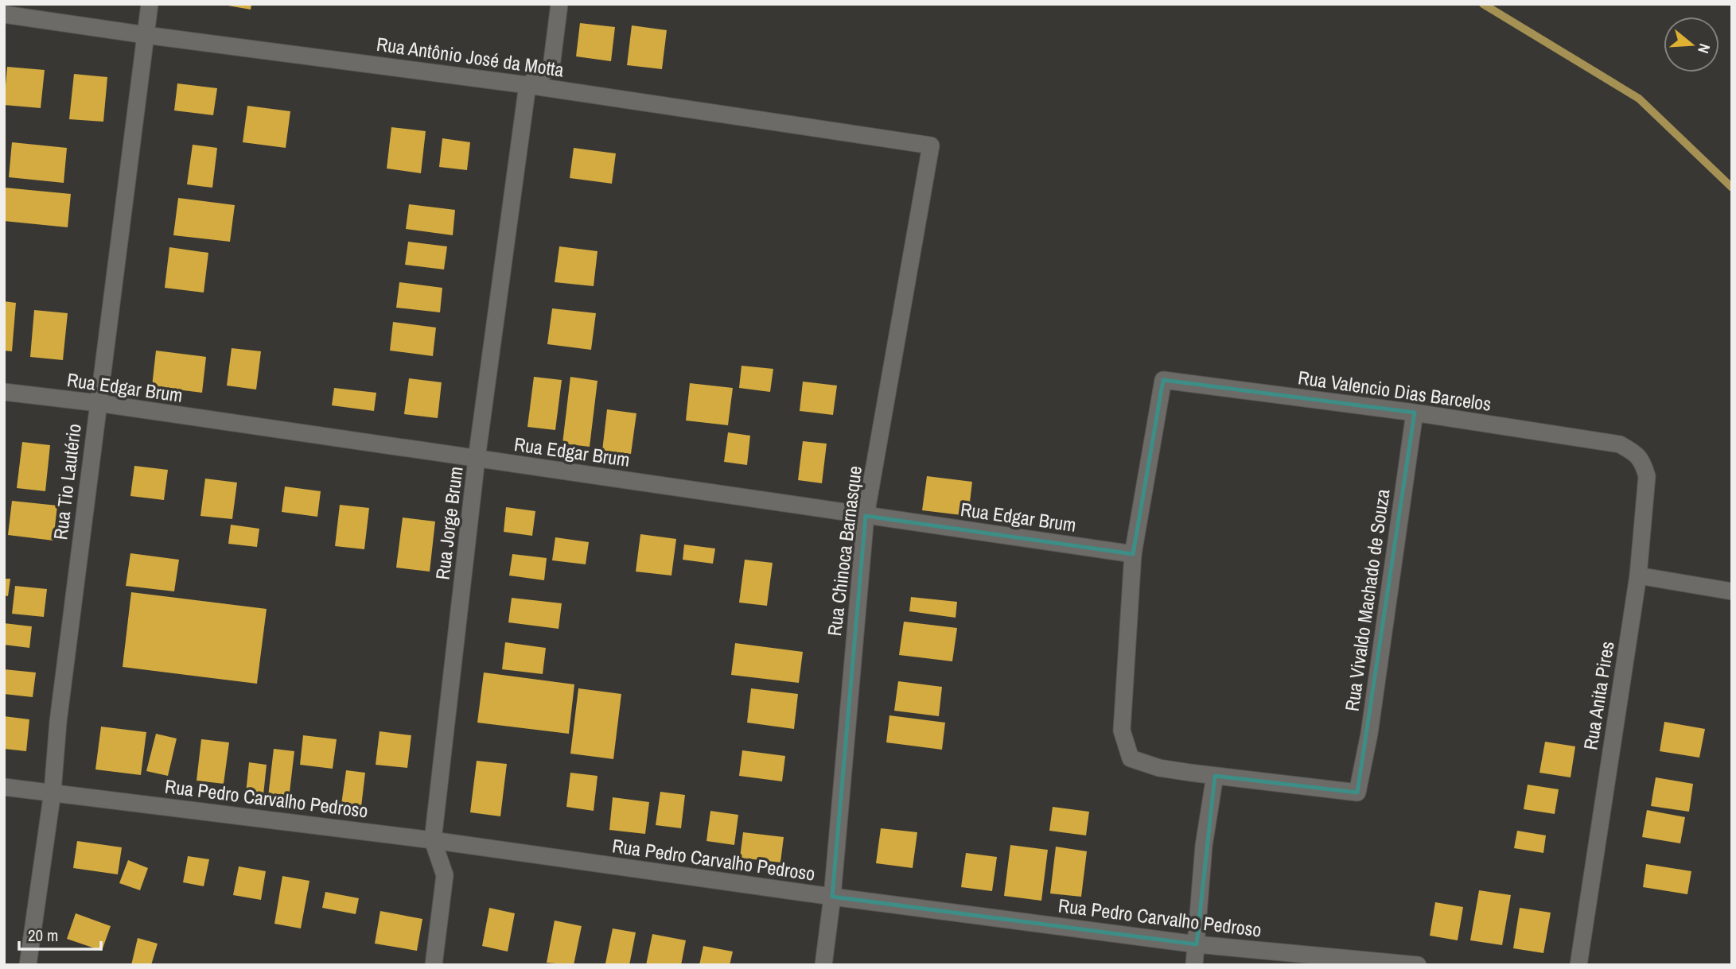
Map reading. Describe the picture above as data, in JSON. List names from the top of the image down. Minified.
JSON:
{"streets":{"street":["Rua Antônio José da Motta","Rua Edgar Brum","Rua Valencio Dias Barcelos","Rua Tio Lautério","Rua Jorge Brum","Rua Chinoca Barnasque","Rua Vivaldo Machado de Souza","Rua Anita Pires","Rua Pedro Carvalho Pedroso"]},"crossings":[["Rua Antônio José da Motta","Rua Tio Lautério"],["Rua Antônio José da Motta","Rua Jorge Brum"],["Rua Antônio José da Motta","Rua Chinoca Barnasque"],["Rua Edgar Brum","Rua Valencio Dias Barcelos"],["Rua Edgar Brum","Rua Tio Lautério"],["Rua Edgar Brum","Rua Jorge Brum"],["Rua Edgar Brum","Rua Chinoca Barnasque"],["Rua Valencio Dias Barcelos","Rua Vivaldo Machado de Souza"],["Rua Valencio Dias Barcelos","Rua Anita Pires"],["Rua Tio Lautério","Rua Pedro Carvalho Pedroso"],["Rua Jorge Brum","Rua Pedro Carvalho Pedroso"],["Rua Chinoca Barnasque","Rua Pedro Carvalho Pedroso"]],"scale_bar":"20 m","north":"right"}
